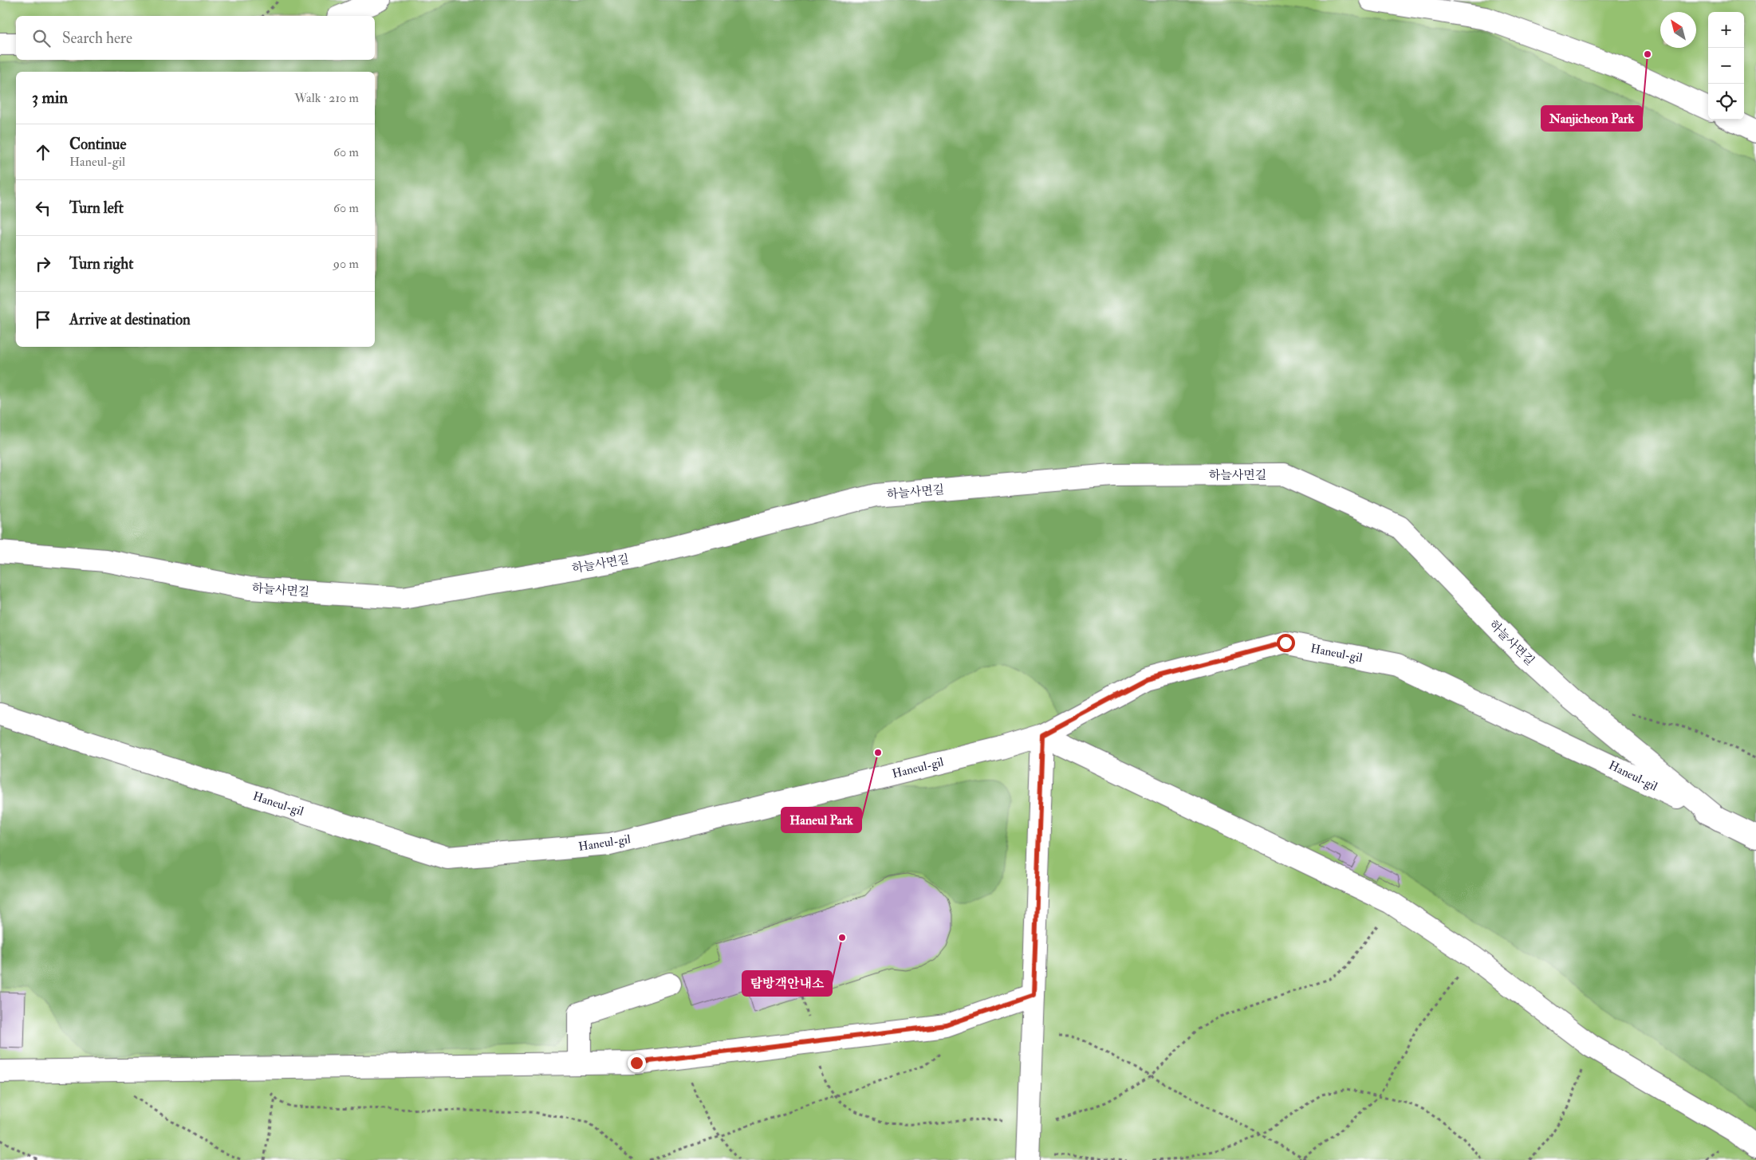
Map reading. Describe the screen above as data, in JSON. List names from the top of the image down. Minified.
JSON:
{"streets":{"street":["하늘사면길","Haneul-gil"]},"crossings":[["하늘사면길","Haneul-gil"]],"places":["Nanjicheon Park","Haneul Park","탐방객안내소"],"north":"top left","page":{"map_buttons":["+","−"],"search":"Search here","heading":["3 min","Walk · 210 m"],"list":[["Continue","Haneul-gil","60 m"],["Turn left","60 m"],["Turn right","90 m"],"Arrive at destination"]}}
